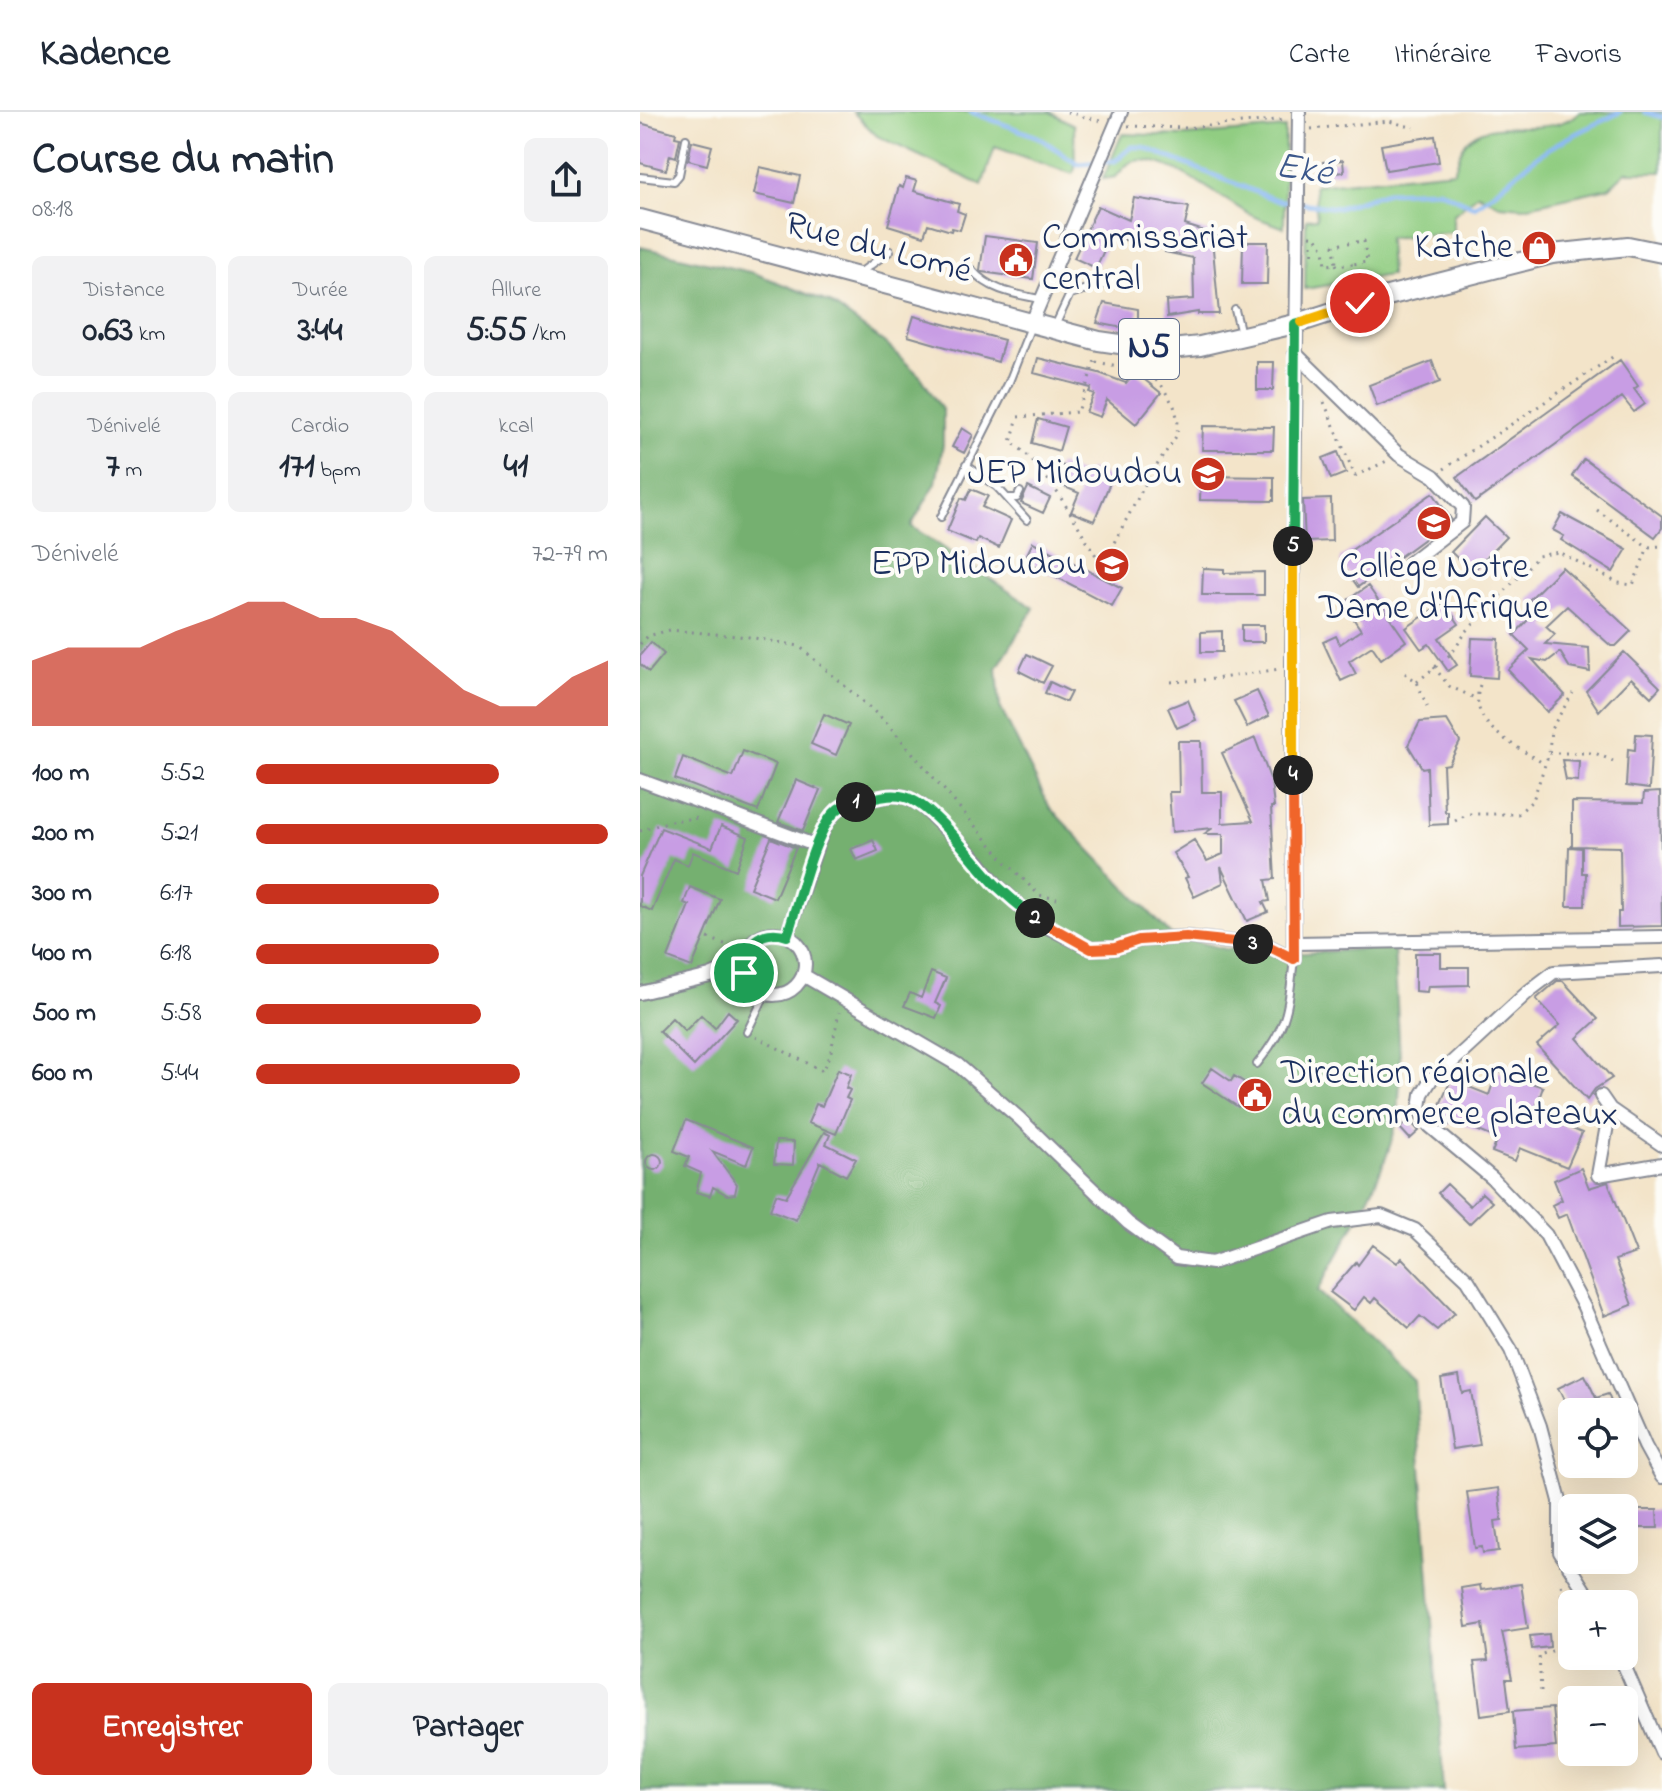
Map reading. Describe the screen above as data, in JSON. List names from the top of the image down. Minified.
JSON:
{"streets":{"main road":["Rue du Lomé","N5"]},"water":["Eké"],"places":{"shop":["Katche"],"public building":["Commissariat central","Direction régionale du commerce plateaux"],"school or university":["JEP Midoudou","Collège Notre Dame d'Afrique","EPP Midoudou"]},"page":{"header":"Kadence","nav":["Carte","Itinéraire","Favoris"],"heading":["Course du matin","08:18"],"stats":[["Distance","0.63 km"],["Durée","3:44"],["Allure","5:55 /km"],["Dénivelé","7 m"],["Cardio","171 bpm"],["kcal","41"]],"chart":["Dénivelé","72–79 m"],"pins":["5","4","1","2","3"],"list":[{"name":"100 m","note":"5:52"},{"name":"200 m","note":"5:21"},{"name":"300 m","note":"6:17"},{"name":"400 m","note":"6:18"},{"name":"500 m","note":"5:58"},{"name":"600 m","note":"5:44"}],"map_buttons":["+","−"],"buttons":["Enregistrer","Partager"]}}
